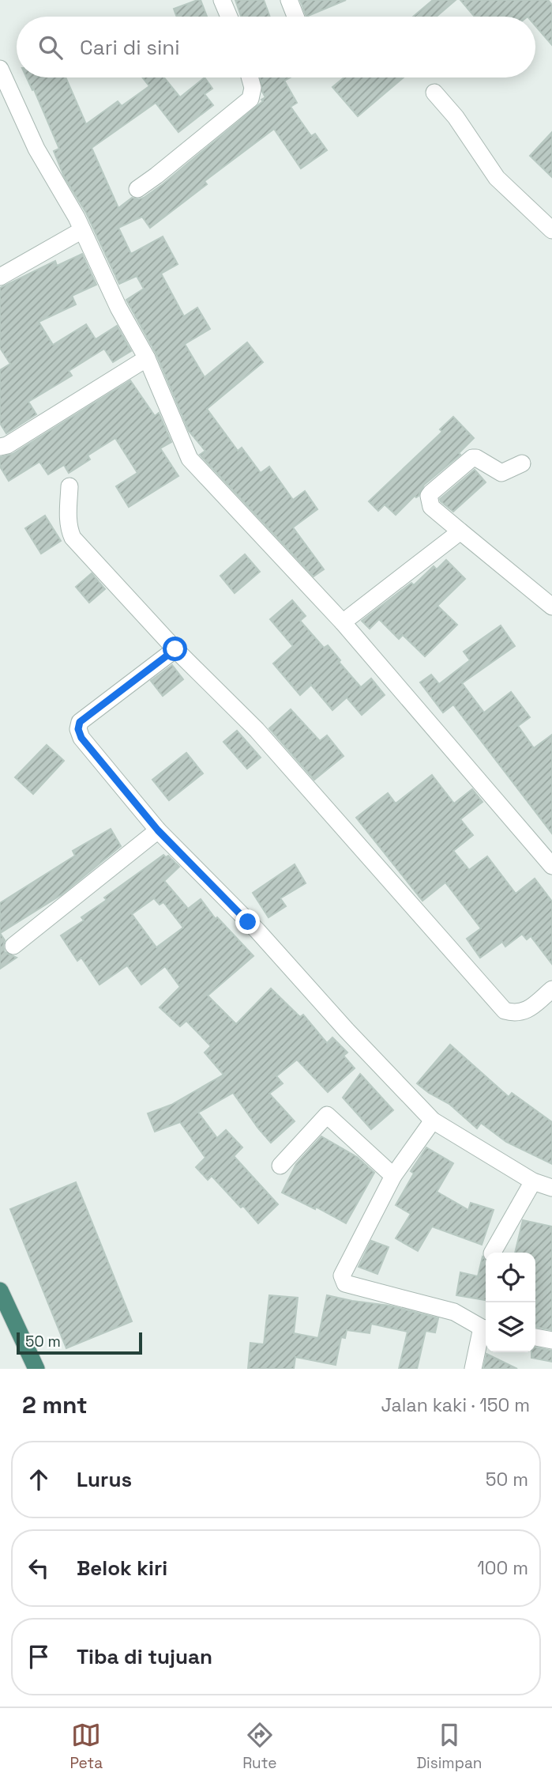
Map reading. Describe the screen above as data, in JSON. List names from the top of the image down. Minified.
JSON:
{"scale_bar":"50 m","page":{"search":"Cari di sini","scale":"50 m","heading":["2 mnt","Jalan kaki · 150 m"],"list":[["Lurus","50 m"],["Belok kiri","100 m"],"Tiba di tujuan"],"nav":["Peta","Rute","Disimpan"]}}
